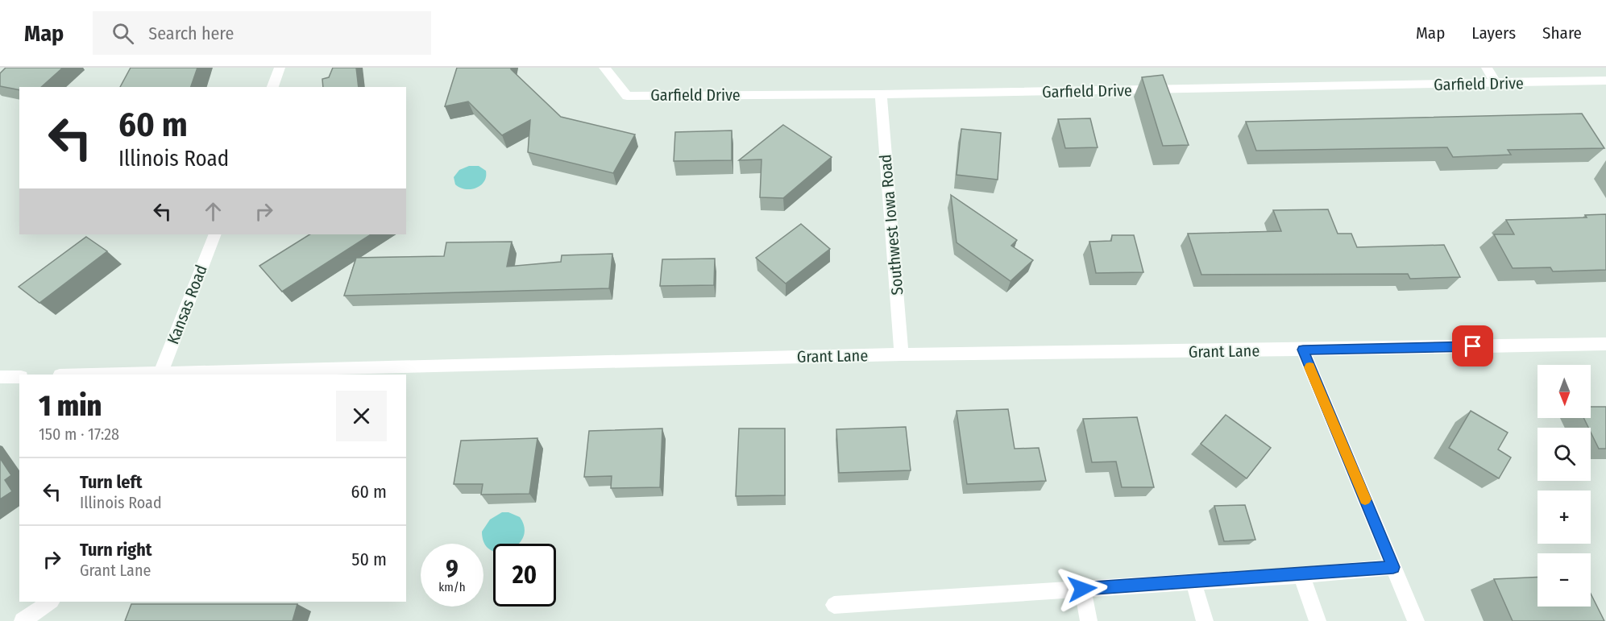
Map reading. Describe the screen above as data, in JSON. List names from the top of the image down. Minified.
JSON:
{"streets":{"street":["Garfield Drive","Southwest Iowa Road","Kansas Road","Grant Lane"]},"crossings":[["Garfield Drive","Southwest Iowa Road"],["Southwest Iowa Road","Grant Lane"],["Kansas Road","Grant Lane"]],"north":"bottom","page":{"header":"Map","search":"Search here","nav":["Map","Layers","Share"],"turn":["60 m","Illinois Road"],"map_buttons":["+","−"],"heading":["1 min","150 m · 17:28"],"list":[{"name":"Turn left","note":"Illinois Road","value":"60 m"},{"name":"Turn right","note":"Grant Lane","value":"50 m"}],"speed":"9 km/h","limit":"20"}}
